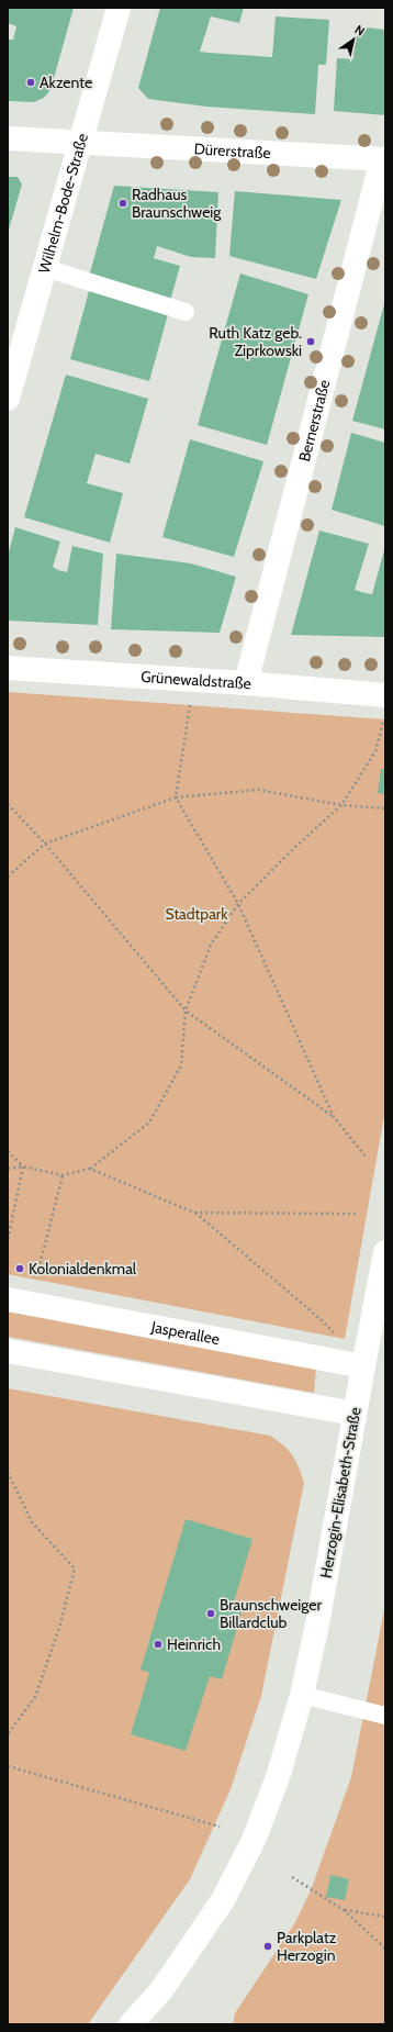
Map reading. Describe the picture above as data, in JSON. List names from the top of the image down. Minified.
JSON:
{"streets":{"street":["Dürerstraße","Wilhelm-Bode-Straße","Bernerstraße","Grünewaldstraße","Jasperallee","Herzogin-Elisabeth-Straße"]},"crossings":[["Dürerstraße","Wilhelm-Bode-Straße"],["Dürerstraße","Bernerstraße"],["Bernerstraße","Grünewaldstraße"],["Jasperallee","Herzogin-Elisabeth-Straße"]],"parks":["Stadtpark"],"places":["Akzente","Radhaus Braunschweig","Ruth Katz geb. Ziprkowski","Kolonialdenkmal","Braunschweiger Billardclub","Heinrich","Parkplatz Herzogin"],"north":"top right"}
